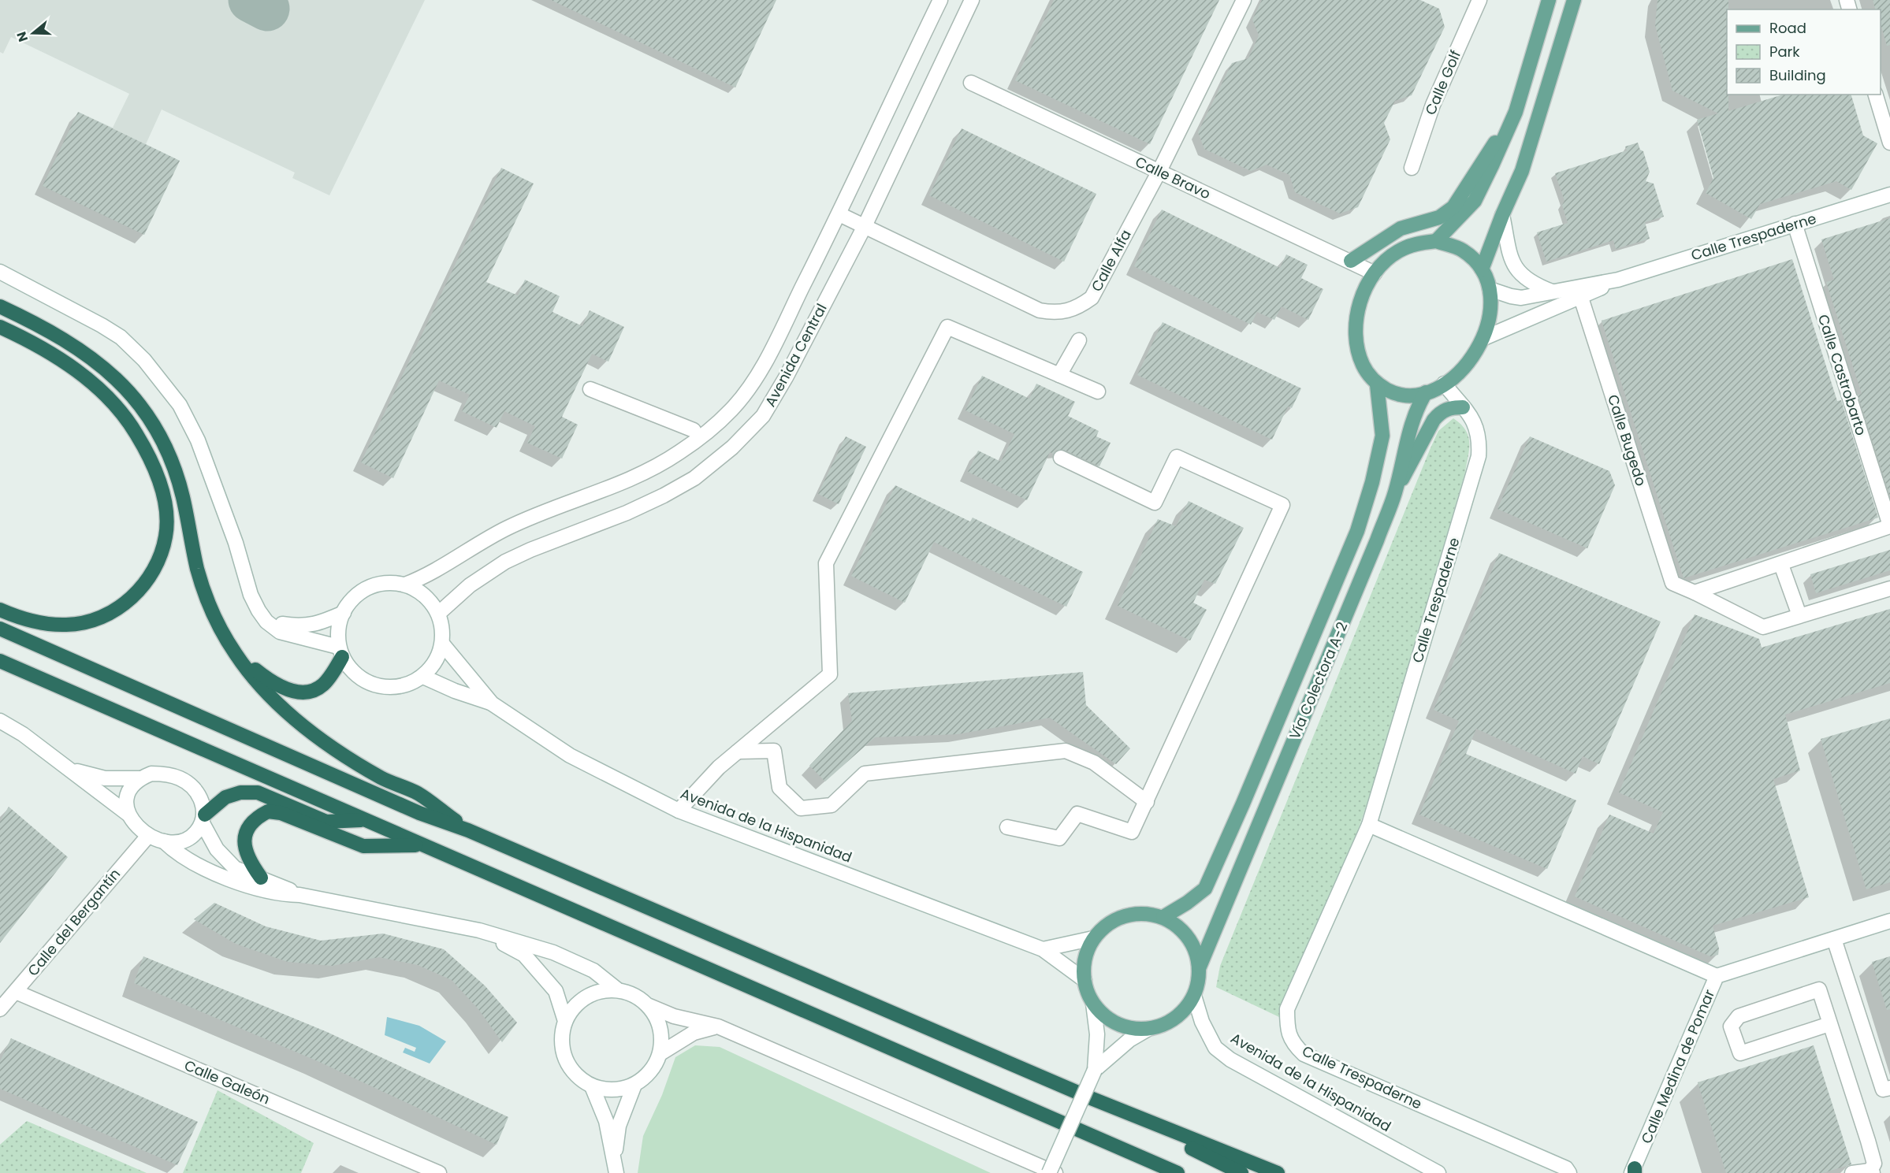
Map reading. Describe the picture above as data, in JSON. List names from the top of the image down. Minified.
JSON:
{"streets":{"main road":["Vía Colectora A-2"],"street":["Calle Golf","Calle Bravo","Calle Trespaderne","Calle Alfa","Avenida Central","Calle Castrobarto","Calle Bugedo","Avenida de la Hispanidad","Calle del Bergantín","Calle Medina de Pomar","Calle Galeón"]},"crossings":[["Calle Bravo","Calle Trespaderne"],["Calle Bravo","Calle Alfa"],["Calle Bravo","Vía Colectora A-2"],["Calle Trespaderne","Calle Castrobarto"],["Calle Trespaderne","Calle Bugedo"],["Calle Trespaderne","Vía Colectora A-2"],["Calle Alfa","Avenida Central"],["Avenida Central","Avenida de la Hispanidad"],["Calle Castrobarto","Calle Bugedo"],["Vía Colectora A-2","Avenida de la Hispanidad"],["Calle del Bergantín","Calle Galeón"]],"legend":["Road","Park","Building"],"north":"left"}
